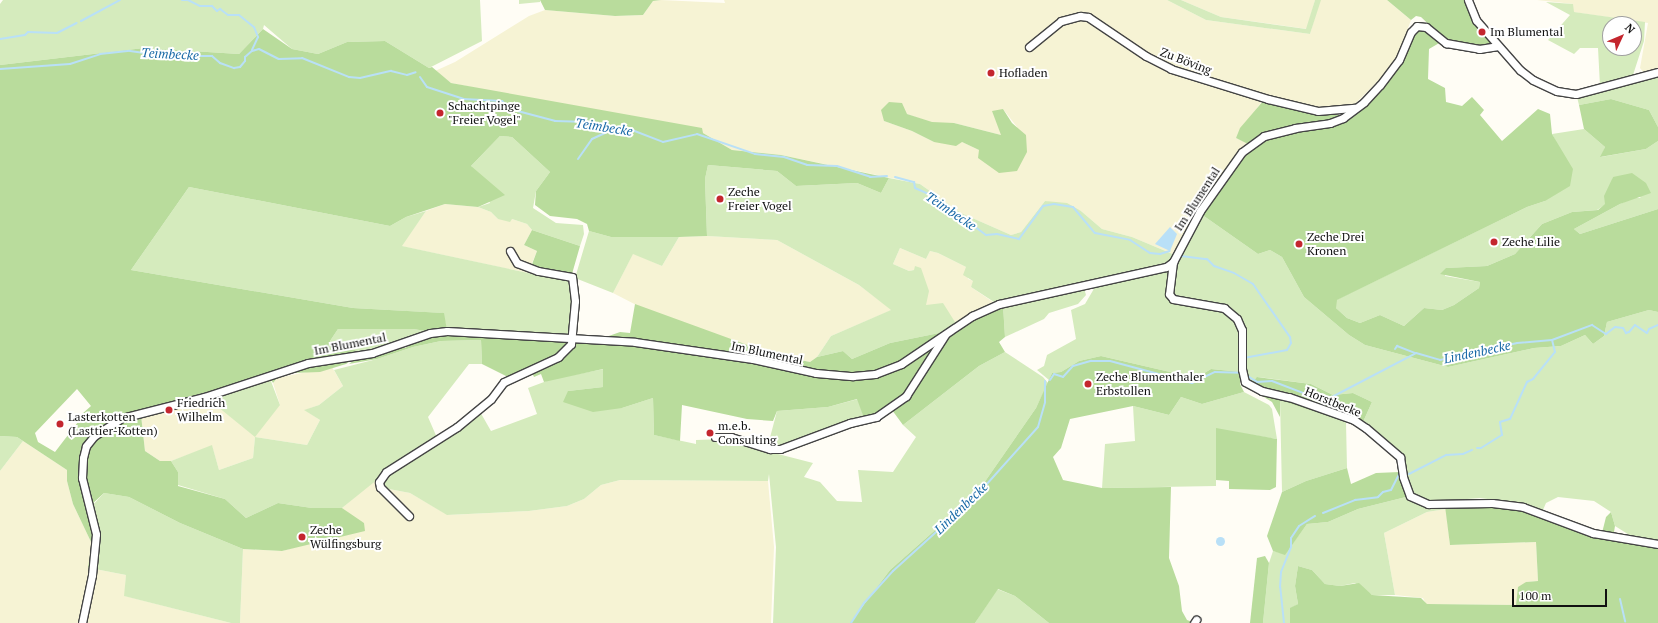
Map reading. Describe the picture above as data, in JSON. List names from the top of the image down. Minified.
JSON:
{"streets":{"street":["Zu Böving","Im Blumental","Horstbecke"]},"crossings":[["Zu Böving","Im Blumental"],["Im Blumental","Horstbecke"]],"water":["Teimbecke","Lindenbecke"],"places":["Im Blumental","Hofladen","Schachtpinge \"Freier Vogel\"","Zeche Freier Vogel","Zeche Lilie","Zeche Drei Kronen","Zeche Blumenthaler Erbstollen","Friedrich Wilhelm","Lasterkotten (Lasttier-Kotten)","m.e.b. Consulting","Zeche Wülfingsburg"],"scale_bar":"100 m","north":"top right"}
